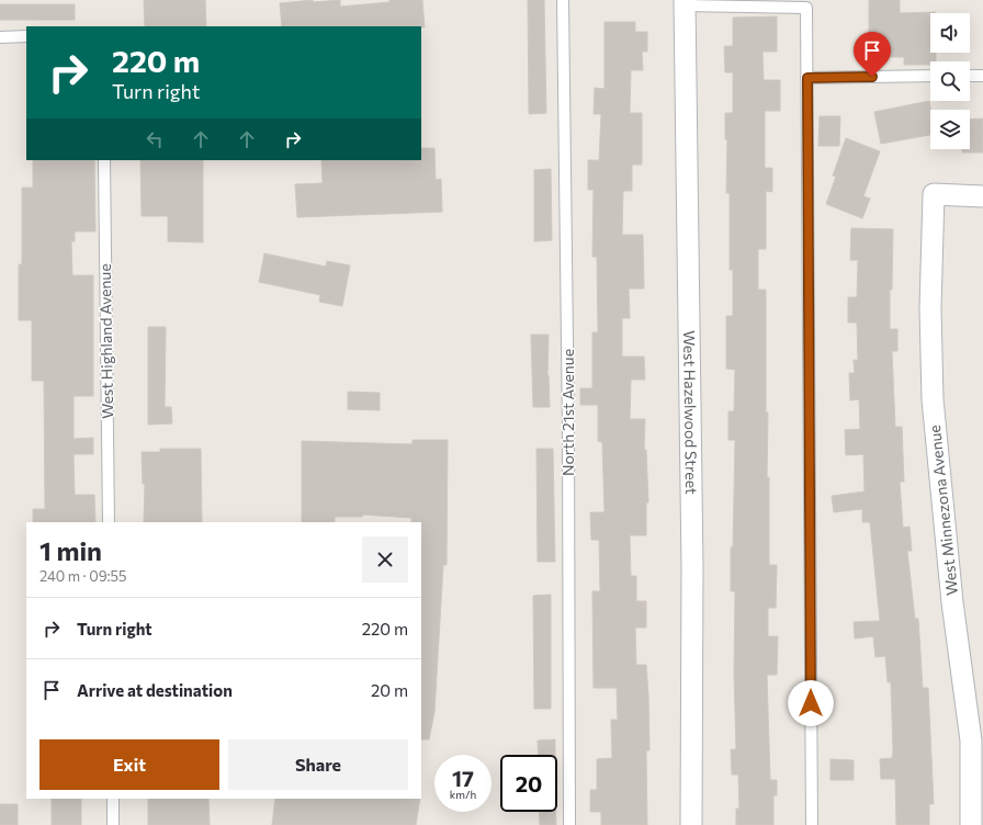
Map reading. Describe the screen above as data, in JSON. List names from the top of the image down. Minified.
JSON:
{"streets":{"street":["West Hazelwood Street","West Minnezona Avenue"],"lane":["West Highland Avenue","North 21st Avenue"]},"page":{"turn":["220 m","Turn right"],"heading":["1 min","240 m · 09:55"],"list":[{"name":"Turn right","value":"220 m"},{"name":"Arrive at destination","value":"20 m"}],"buttons":["Exit","Share"],"speed":"17 km/h","limit":"20"}}
